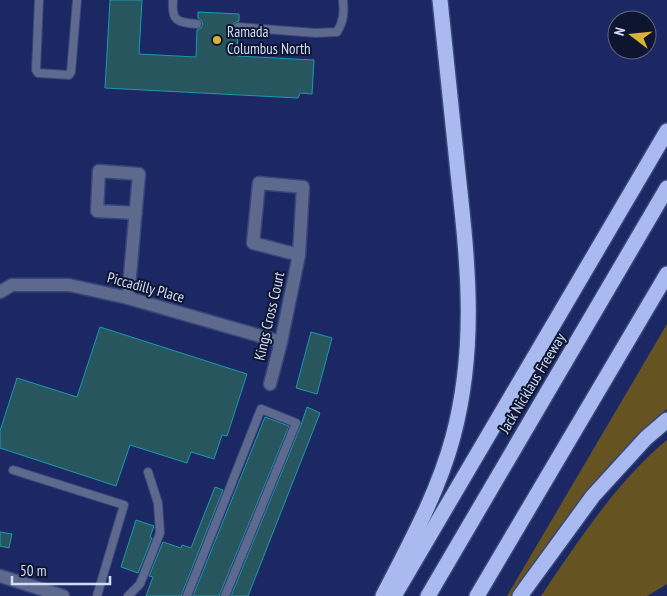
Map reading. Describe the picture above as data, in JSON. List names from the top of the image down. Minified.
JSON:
{"streets":{"highway":["Jack Nicklaus Freeway"],"street":["Piccadilly Place","Kings Cross Court"]},"crossings":[["Piccadilly Place","Kings Cross Court"]],"places":["Ramada Columbus North"],"scale_bar":"50 m","north":"left"}
